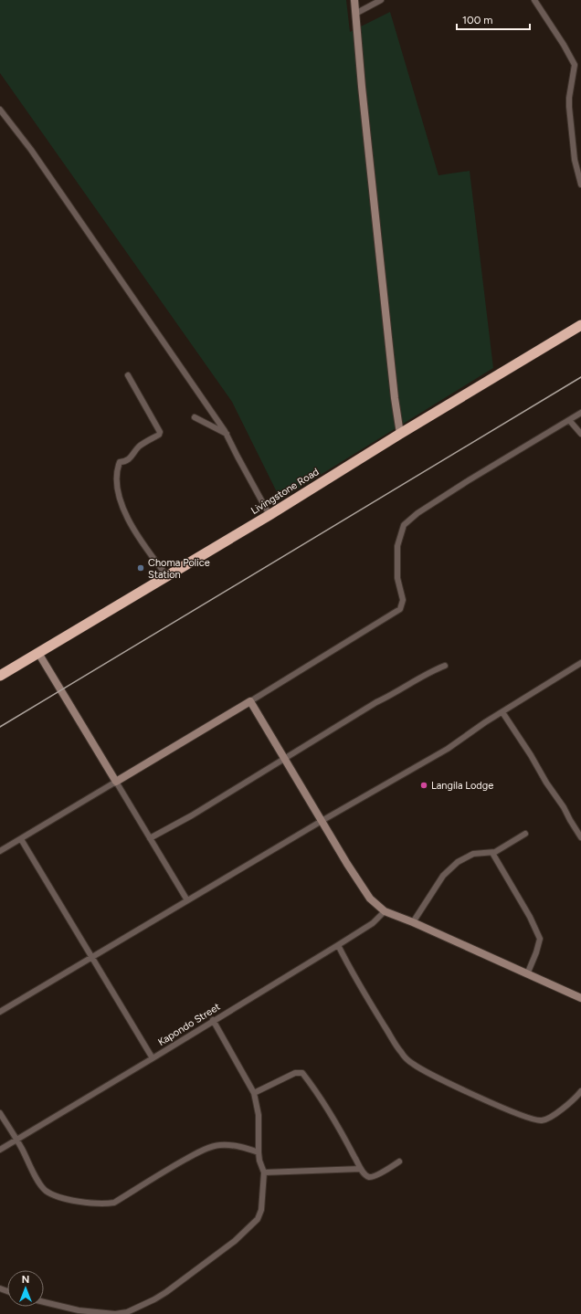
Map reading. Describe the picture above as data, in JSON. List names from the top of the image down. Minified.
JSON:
{"streets":{"highway":["Livingstone Road"],"street":["Kapondo Street"]},"places":["Choma Police Station","Langila Lodge"],"scale_bar":"100 m","north":"top"}
